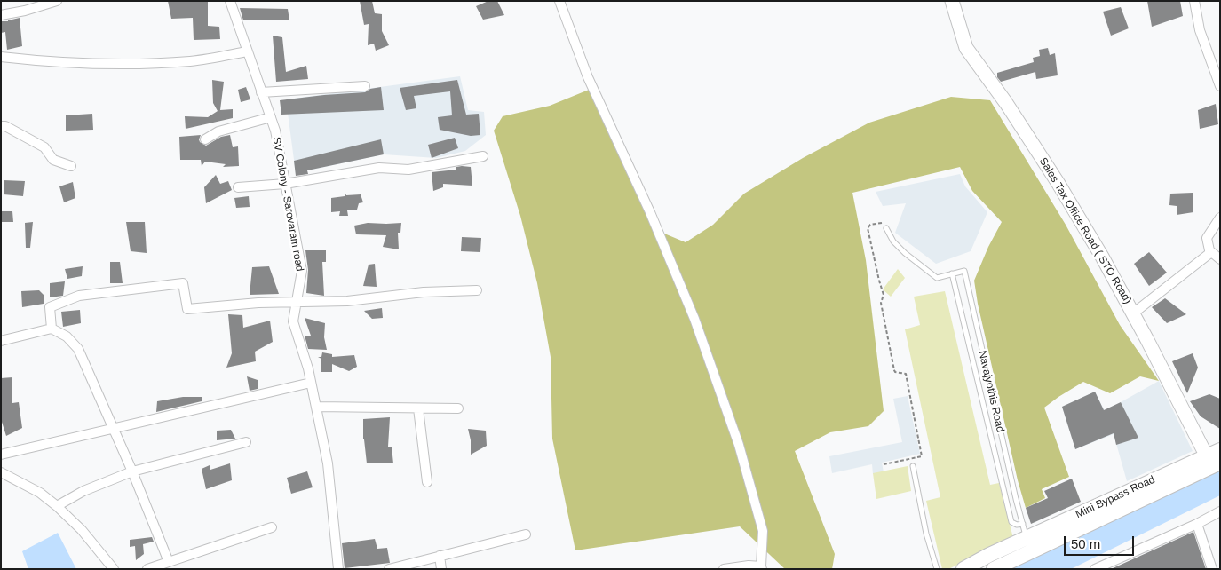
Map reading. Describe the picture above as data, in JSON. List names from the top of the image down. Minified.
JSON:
{"streets":{"main road":["Mini Bypass Road"],"street":["SV Colony - Sarovaram road","Sales Tax Office Road ( STO Road)"],"lane":["Navajyothis Road"]},"crossings":[["Sales Tax Office Road ( STO Road)","Mini Bypass Road"],["Navajyothis Road","Mini Bypass Road"]],"scale_bar":"50 m"}
